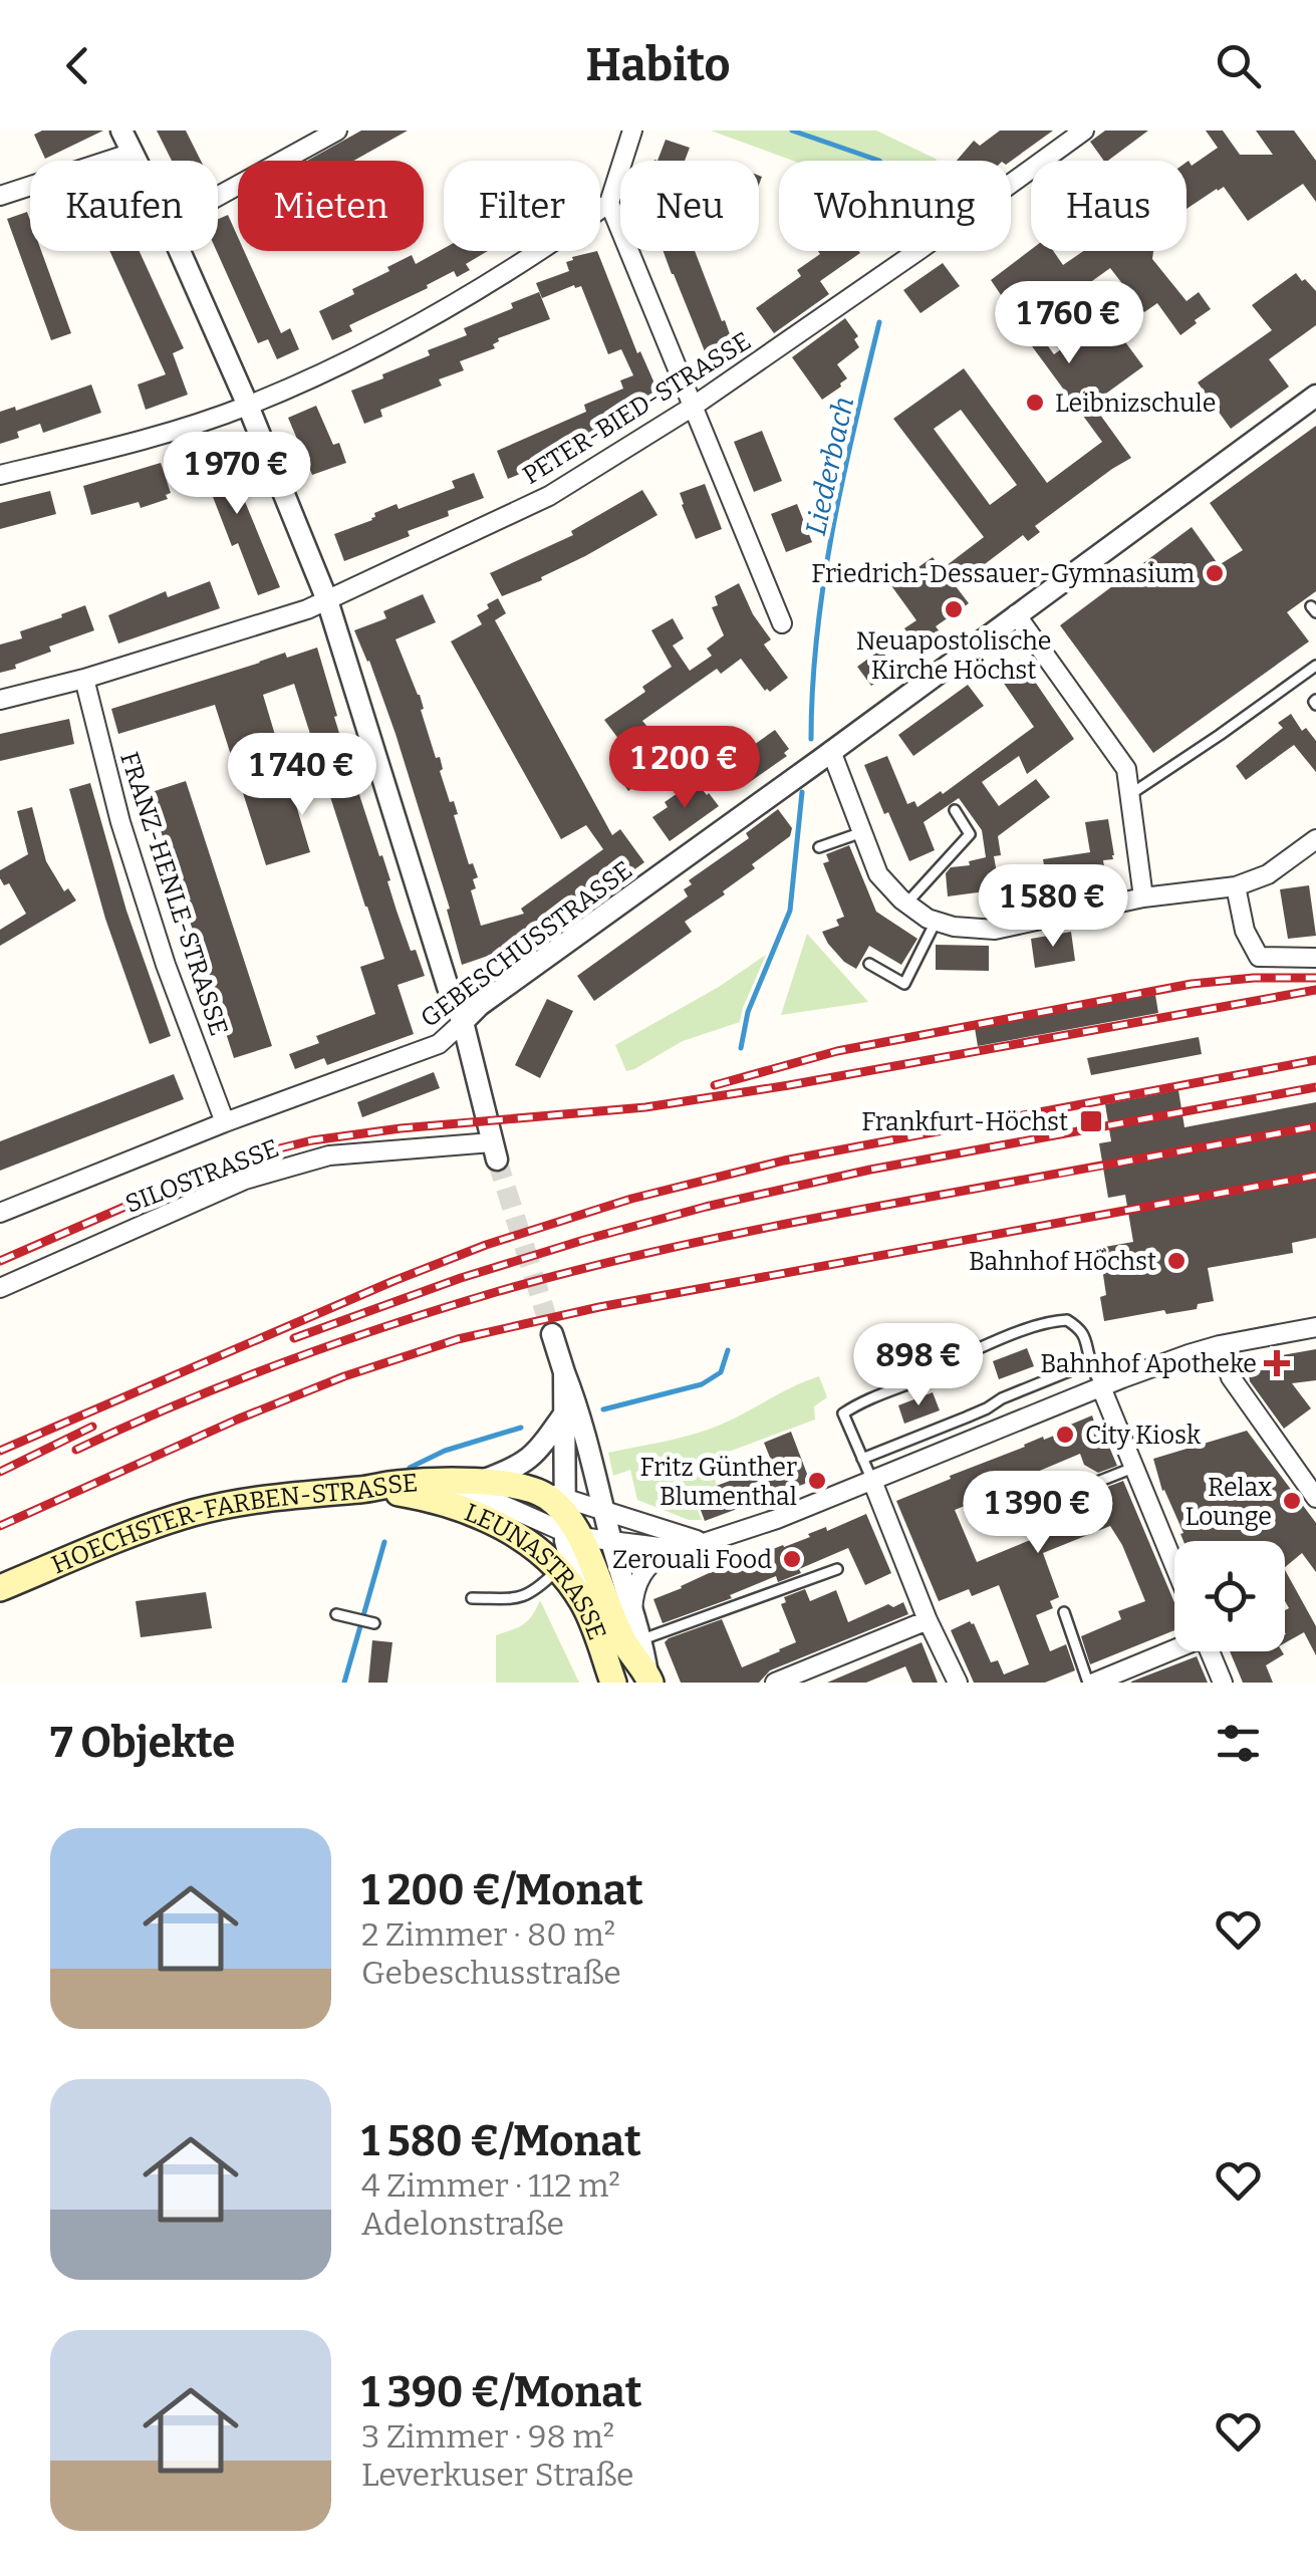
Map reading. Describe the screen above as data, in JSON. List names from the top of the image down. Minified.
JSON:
{"streets":{"main road":["HOECHSTER-FARBEN-STRASSE","LEUNASTRASSE"],"street":["PETER-BIED-STRASSE","FRANZ-HENLE-STRASSE","GEBESCHUSSTRASSE","SILOSTRASSE"]},"crossings":[["PETER-BIED-STRASSE","FRANZ-HENLE-STRASSE"],["FRANZ-HENLE-STRASSE","GEBESCHUSSTRASSE"],["HOECHSTER-FARBEN-STRASSE","LEUNASTRASSE"]],"water":["Liederbach"],"places":{"other":["Leibnizschule","Friedrich-Dessauer-Gymnasium","Neuapostolische Kirche Höchst","Bahnhof Höchst","City Kiosk","Fritz Günther Blumenthal","Relax Lounge","Zerouali Food"],"transit":["Frankfurt-Höchst"],"health":["Bahnhof Apotheke"]},"page":{"header":"Habito","chip":["Kaufen","Mieten","Filter","Neu","Wohnung","Haus"],"price":["1 760 €","1 970 €","1 200 €","1 740 €","1 580 €","898 €","1 390 €"],"heading":"7 Objekte","list":[{"name":"1 200 €/Monat","note":"2 Zimmer · 80 m² · Gebeschusstraße"},{"name":"1 580 €/Monat","note":"4 Zimmer · 112 m² · Adelonstraße"},{"name":"1 390 €/Monat","note":"3 Zimmer · 98 m² · Leverkuser Straße"}]}}
